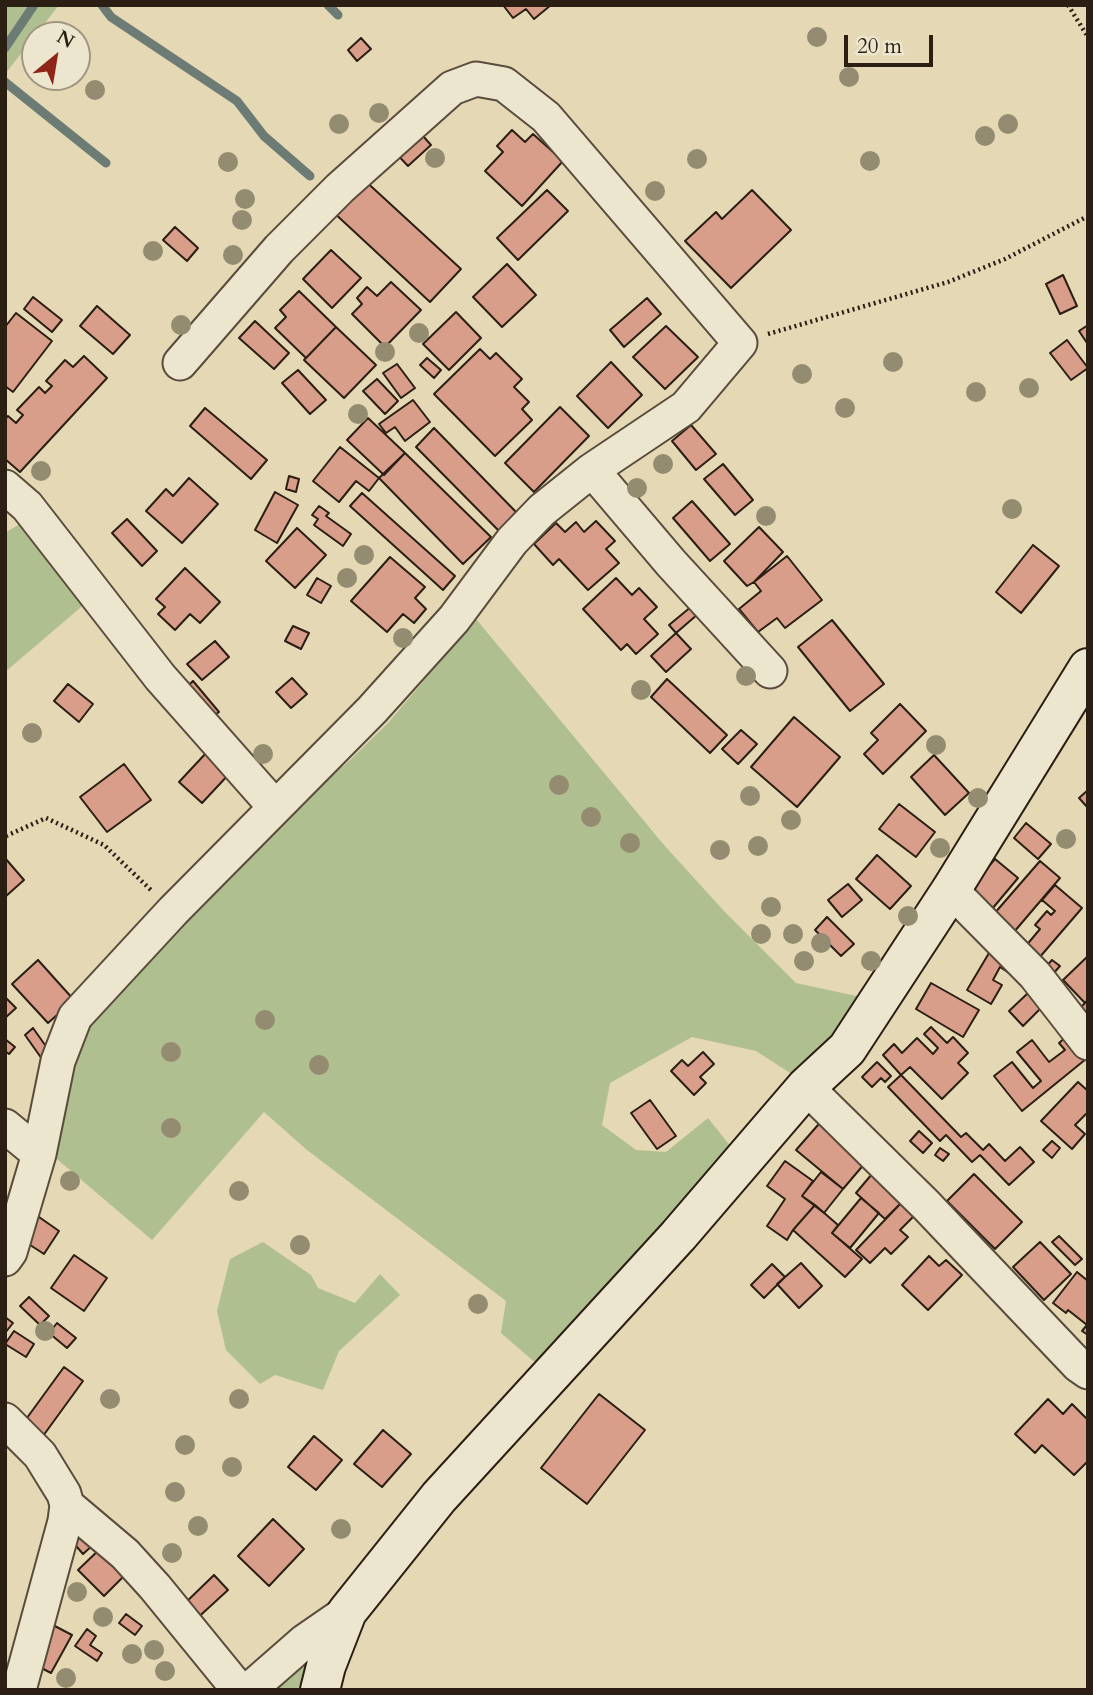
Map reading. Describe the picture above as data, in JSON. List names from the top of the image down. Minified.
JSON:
{"scale_bar":"20 m","north":"top right"}
